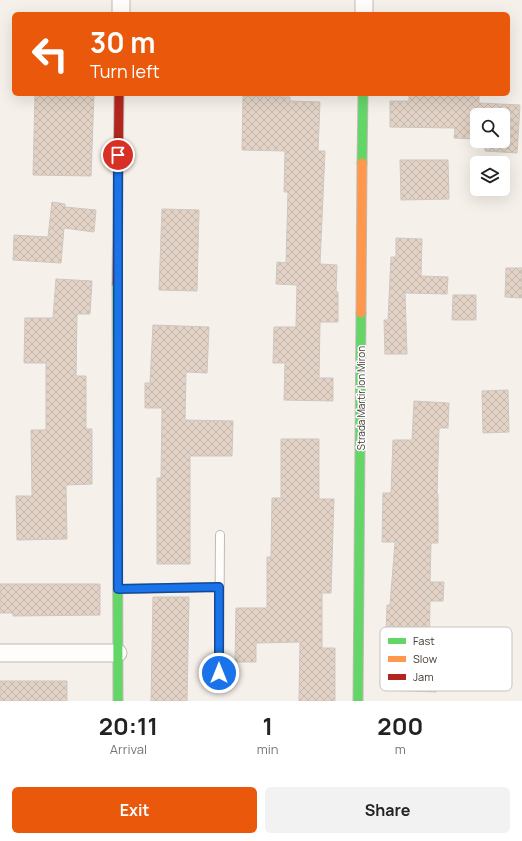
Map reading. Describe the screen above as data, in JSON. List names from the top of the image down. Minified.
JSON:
{"streets":{"street":["Strada Martir Ion Miron"]},"legend":["Fast","Slow","Jam"],"page":{"turn":["30 m","Turn left"],"eta":["20:11","Arrival","1","min","200","m"],"buttons":["Exit","Share"]}}
